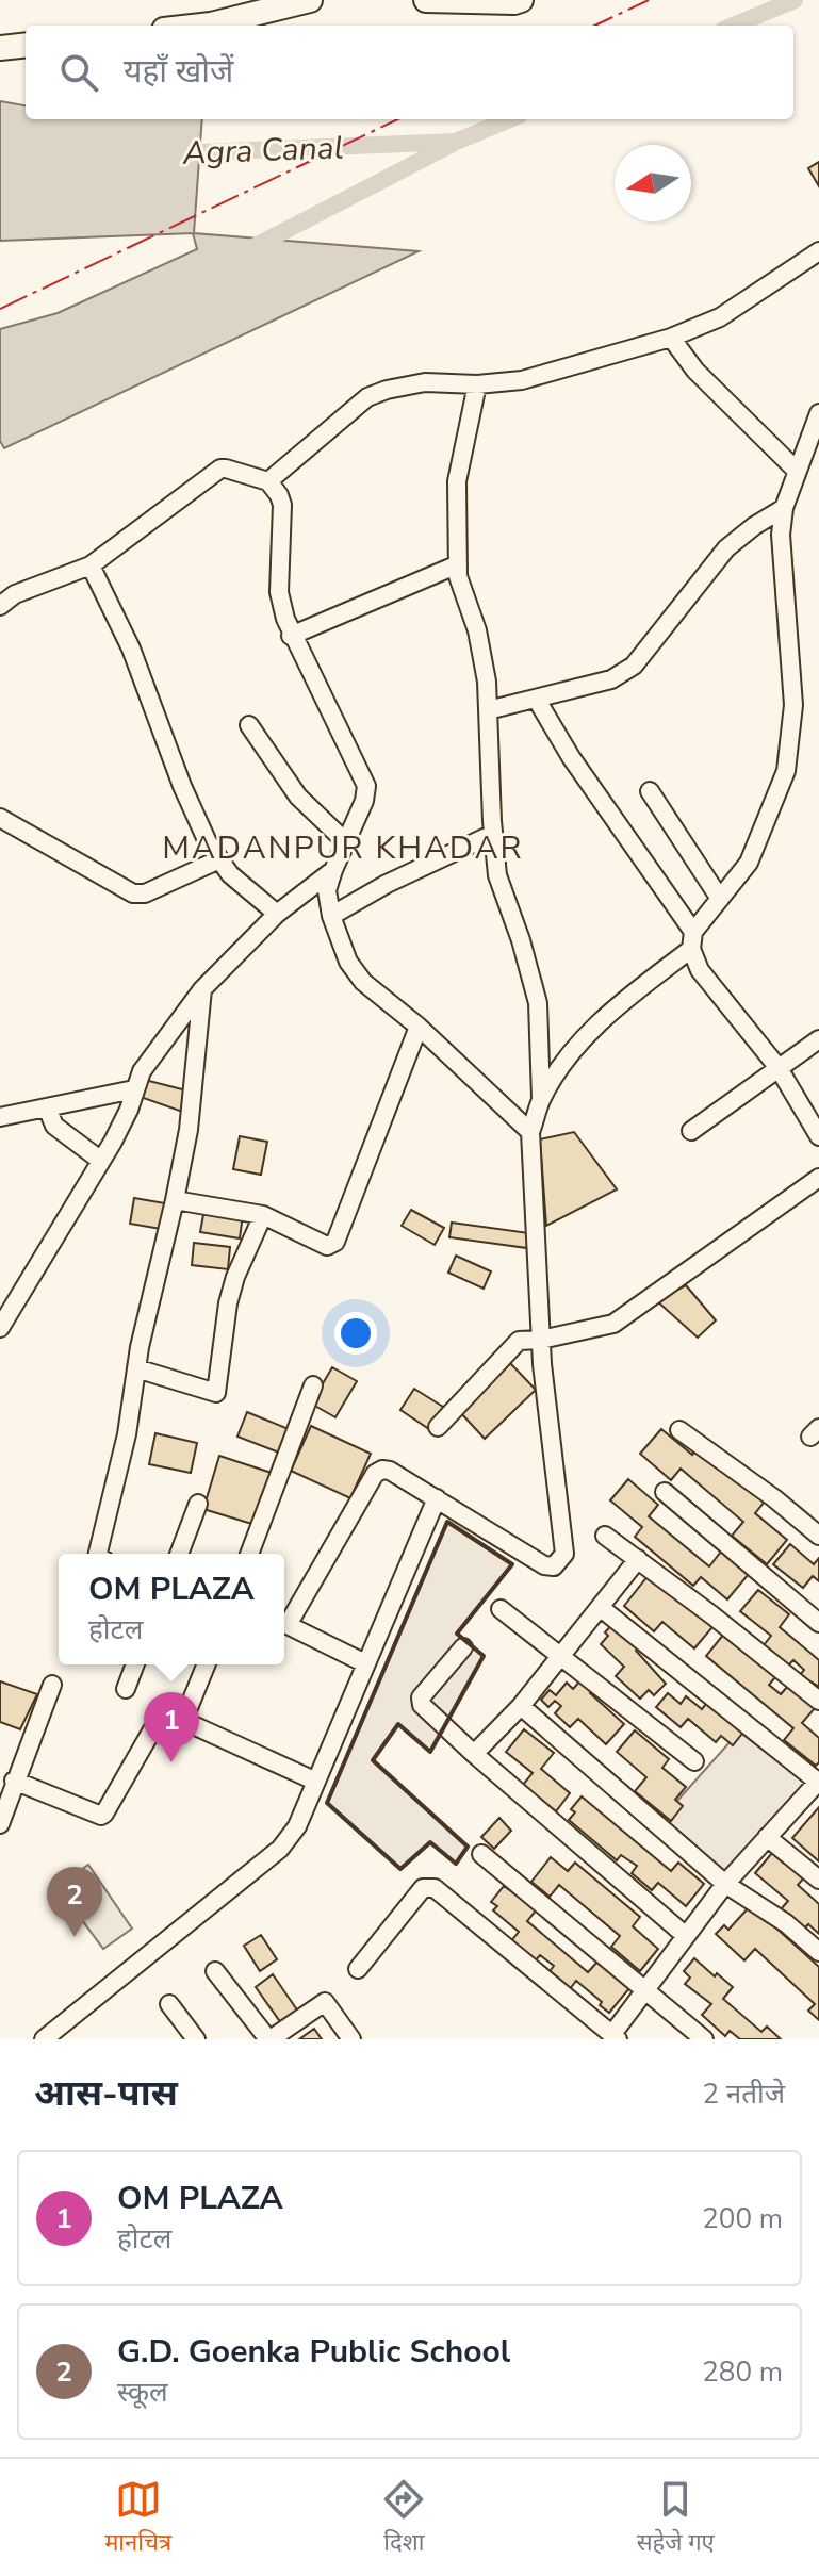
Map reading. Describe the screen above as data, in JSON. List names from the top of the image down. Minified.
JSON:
{"districts":["MADANPUR KHADAR"],"water":["Agra Canal"],"north":"left","page":{"search":"यहाँ खोजें","popup":["OM PLAZA","होटल"],"pins":["1","2"],"heading":["आस-पास","2 नतीजे"],"list":[{"mark":"1","name":"OM PLAZA","note":"होटल","value":"200 m"},{"mark":"2","name":"G.D. Goenka Public School","note":"स्कूल","value":"280 m"}],"nav":["मानचित्र","दिशा","सहेजे गए"]}}
